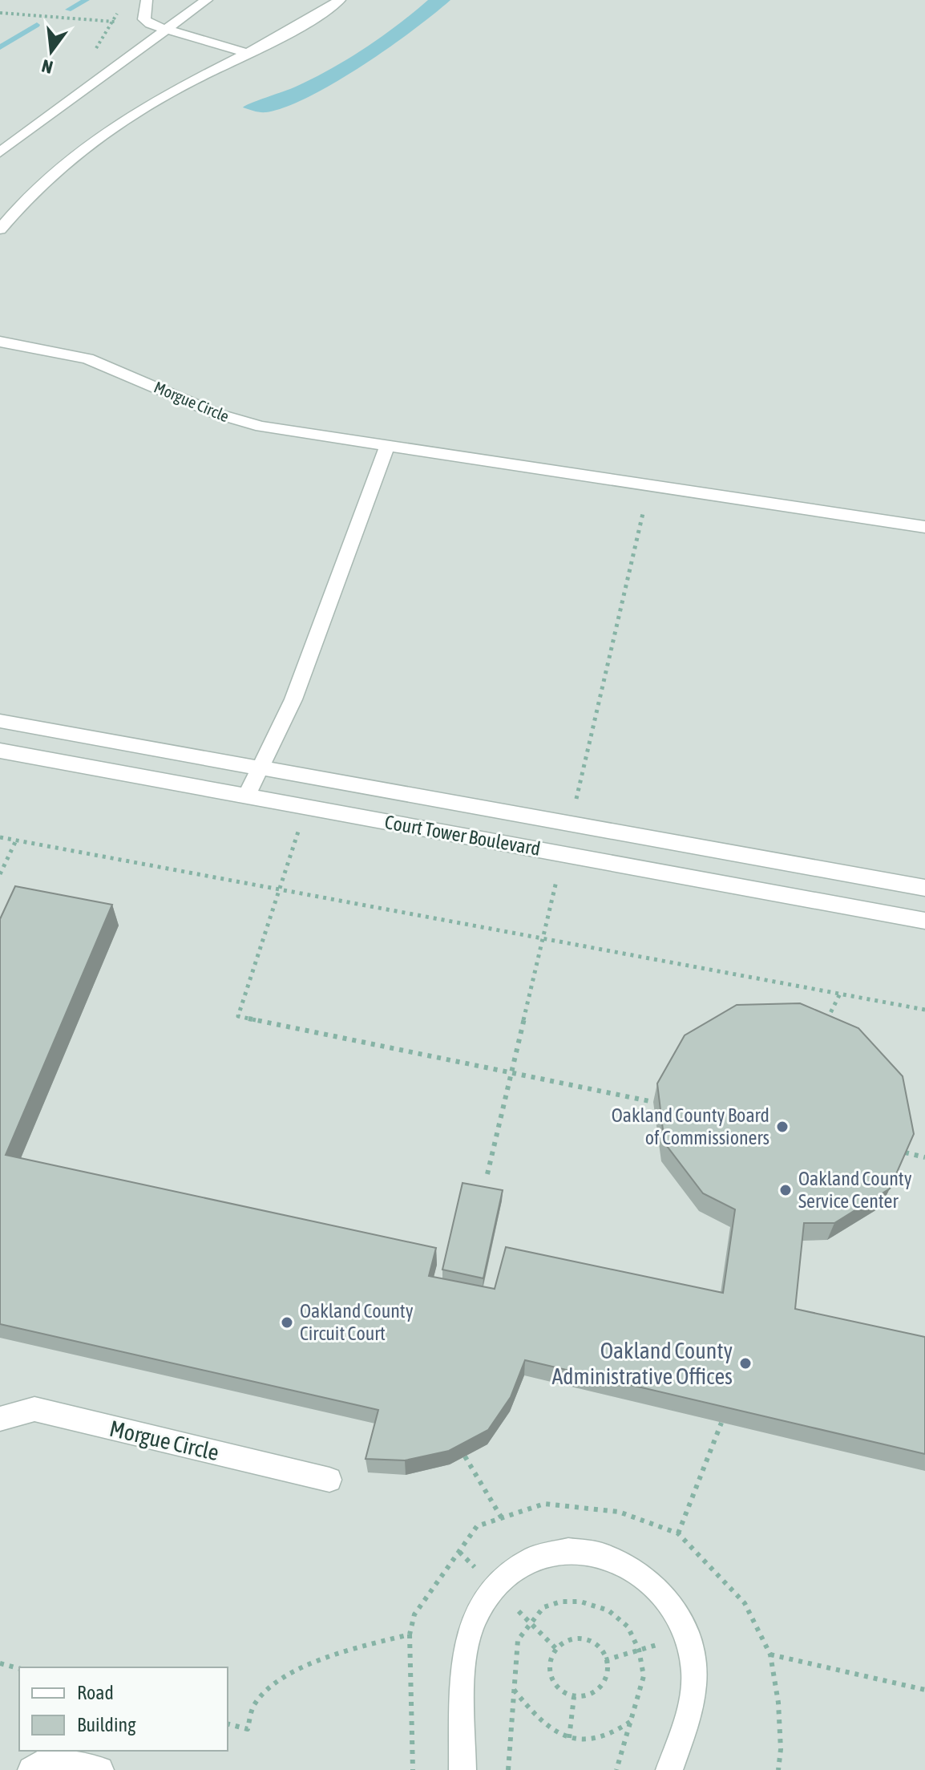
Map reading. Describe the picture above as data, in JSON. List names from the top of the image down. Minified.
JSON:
{"streets":{"street":["Morgue Circle","Court Tower Boulevard"]},"places":["Oakland County Board of Commissioners","Oakland County Service Center","Oakland County Circuit Court","Oakland County Administrative Offices"],"legend":["Road","Building"],"north":"bottom"}
